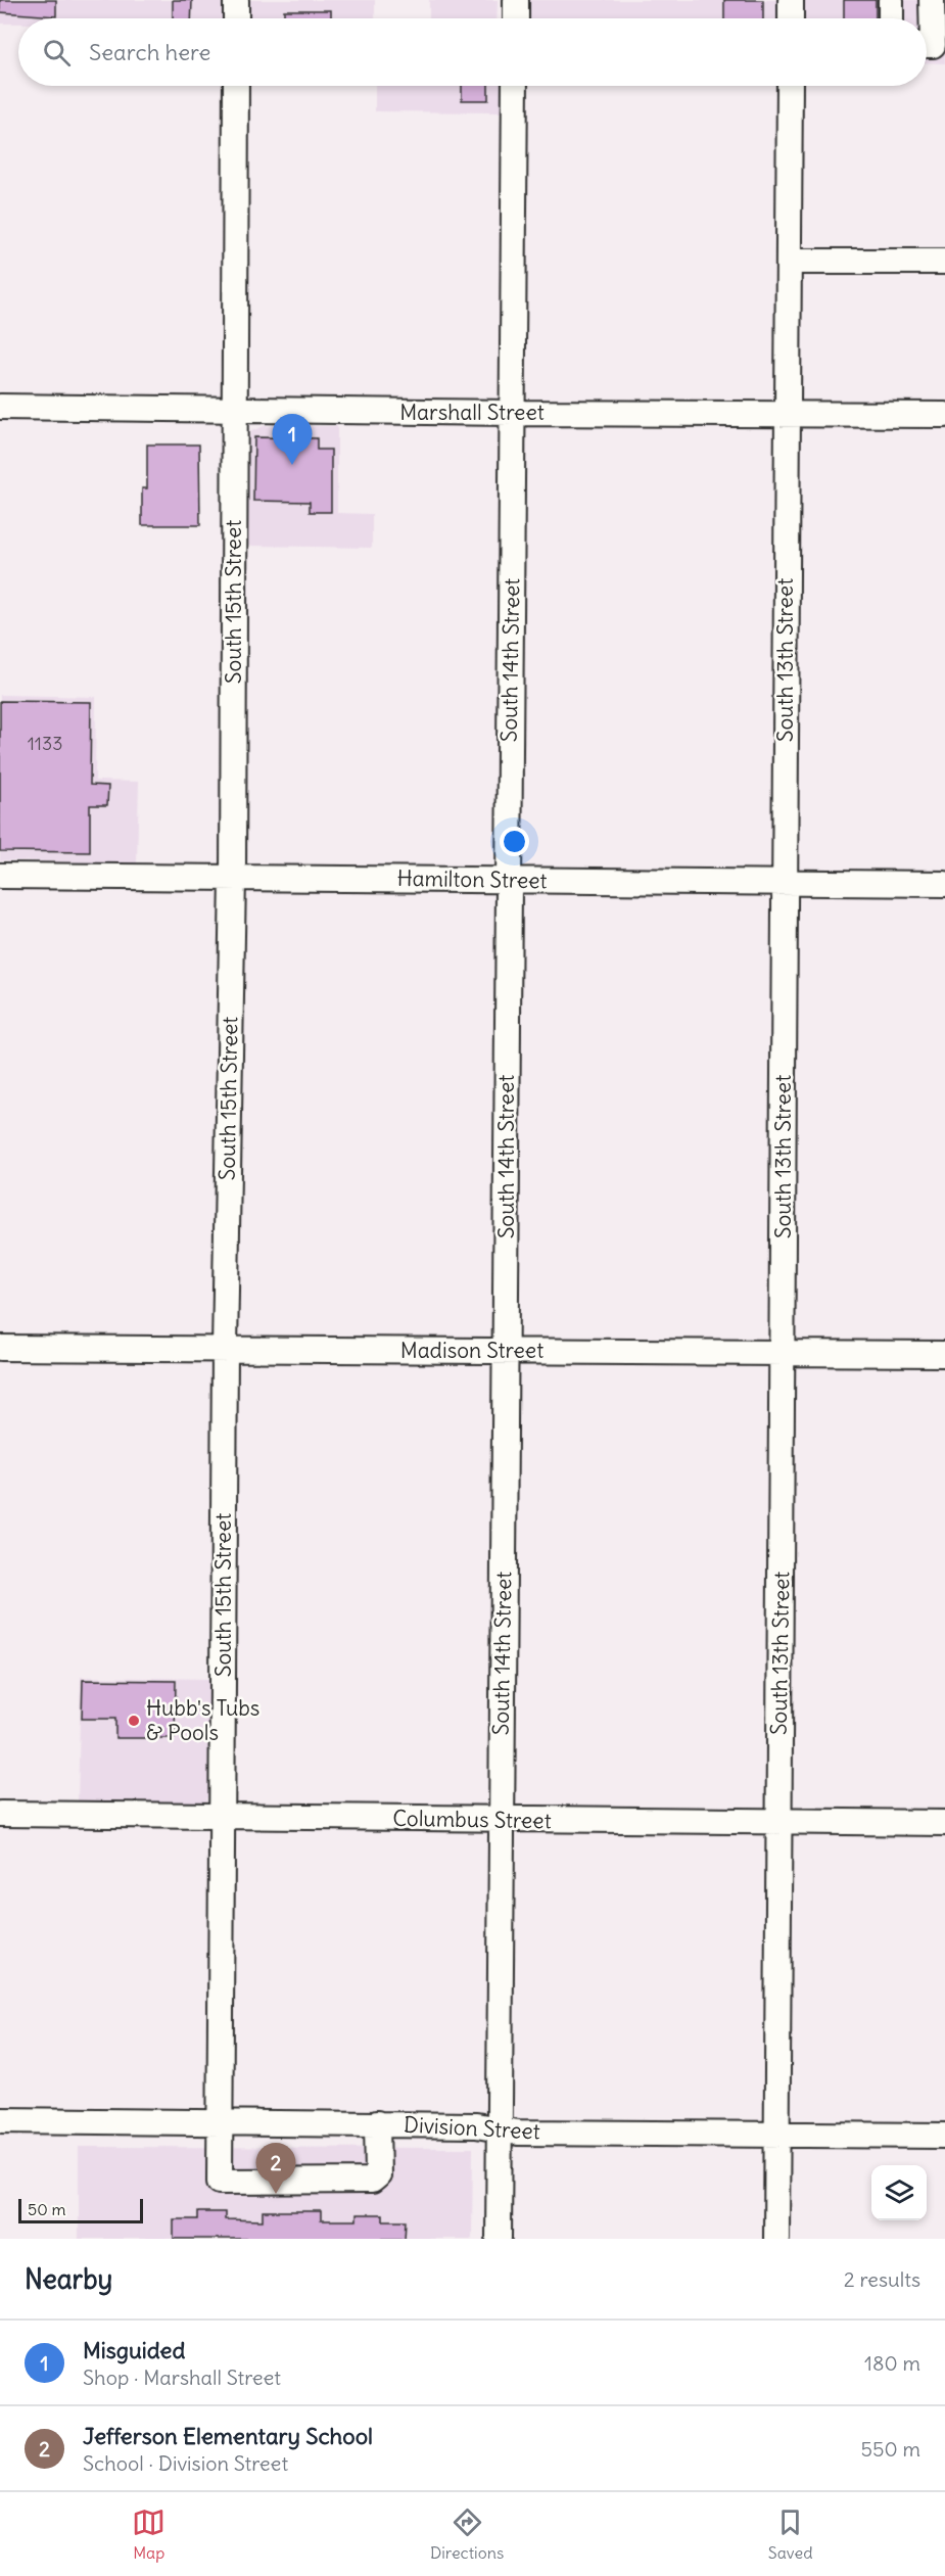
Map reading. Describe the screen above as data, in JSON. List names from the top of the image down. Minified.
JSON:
{"streets":{"street":["Marshall Street","South 15th Street","South 14th Street","South 13th Street","Hamilton Street","Madison Street","Columbus Street","Division Street"]},"crossings":[["Marshall Street","South 15th Street"],["Marshall Street","South 14th Street"],["Marshall Street","South 13th Street"],["South 15th Street","Hamilton Street"],["South 15th Street","Madison Street"],["South 15th Street","Columbus Street"],["South 15th Street","Division Street"],["South 14th Street","Hamilton Street"],["South 14th Street","Madison Street"],["South 14th Street","Columbus Street"],["South 14th Street","Division Street"],["South 13th Street","Hamilton Street"],["South 13th Street","Madison Street"],["South 13th Street","Columbus Street"],["South 13th Street","Division Street"]],"places":["Hubb's Tubs & Pools"],"house_numbers":["1133"],"scale_bar":"50 m","page":{"search":"Search here","pins":["1","2"],"scale":"50 m","heading":["Nearby","2 results"],"list":[{"mark":"1","name":"Misguided","note":"Shop · Marshall Street","value":"180 m"},{"mark":"2","name":"Jefferson Elementary School","note":"School · Division Street","value":"550 m"}],"nav":["Map","Directions","Saved"]}}
